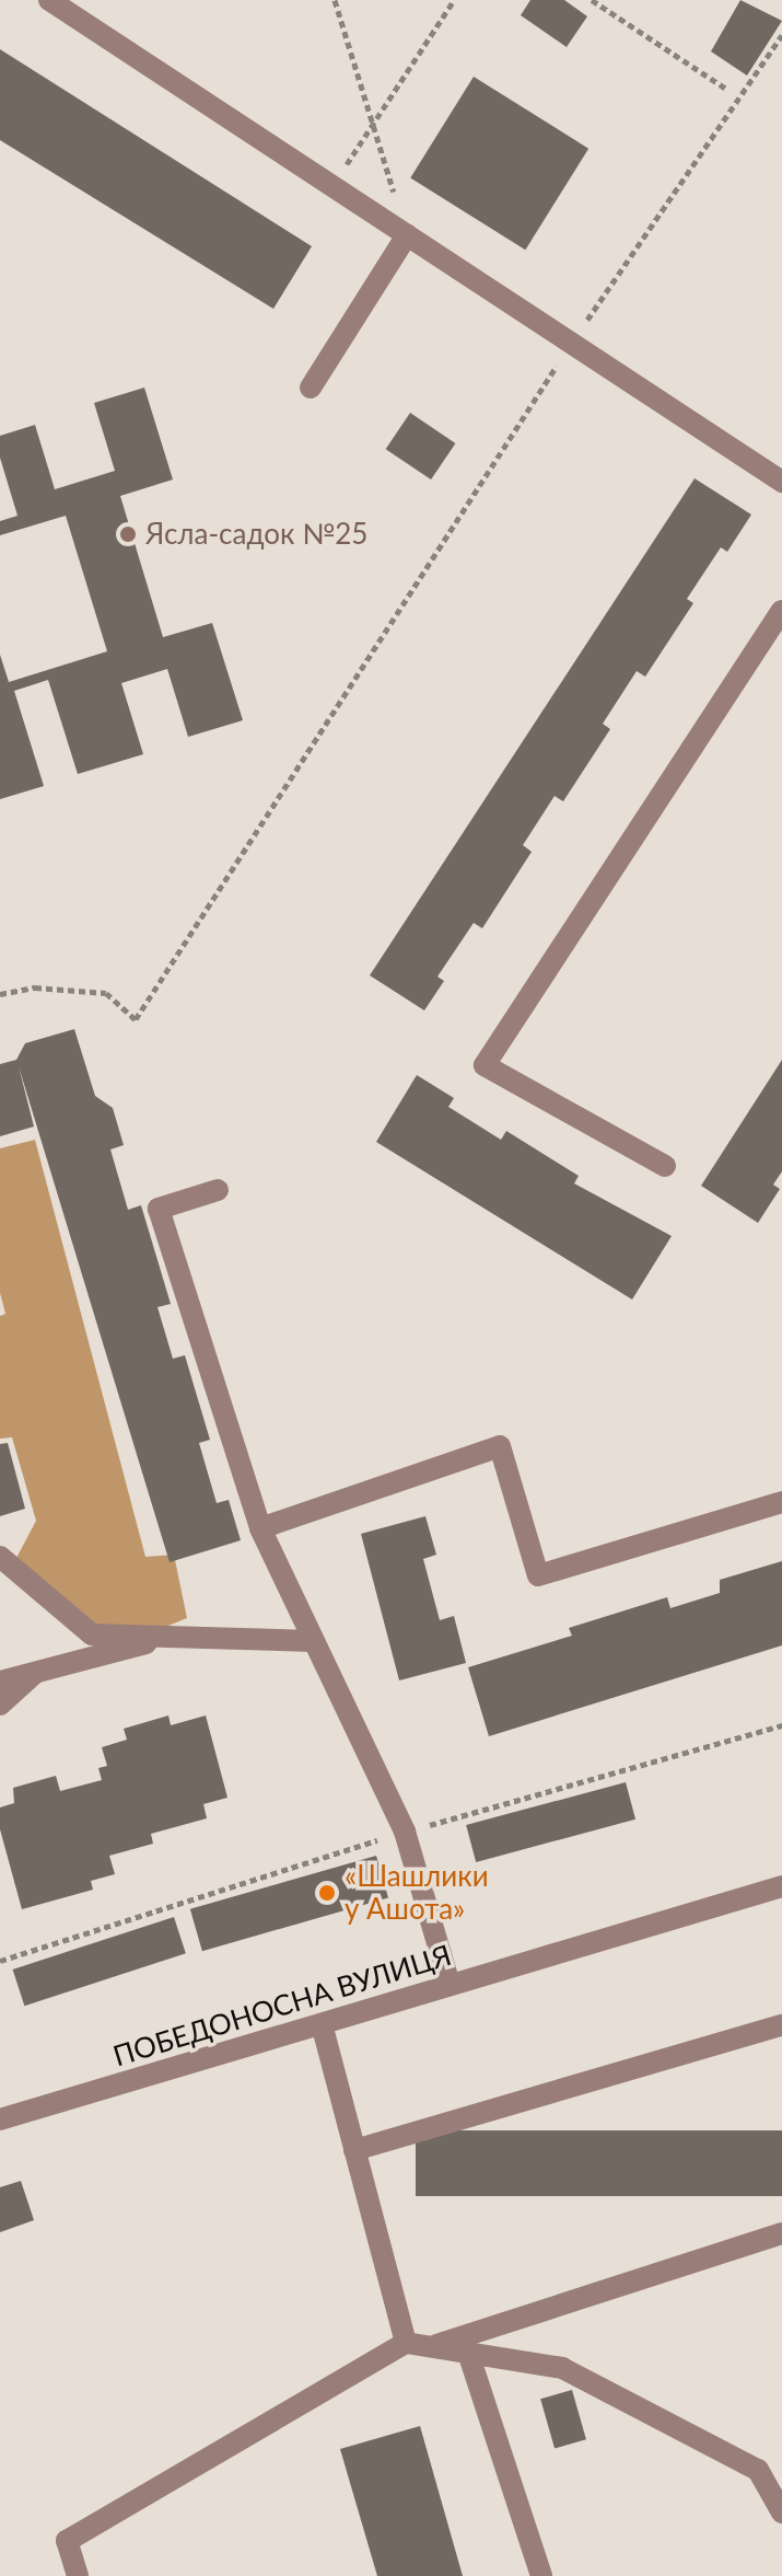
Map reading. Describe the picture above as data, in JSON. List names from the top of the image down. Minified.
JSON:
{"streets":{"street":["ПОБЕДОНОСНА ВУЛИЦЯ"]},"places":["Ясла-садок №25","«Шашлики у Ашота»"]}
